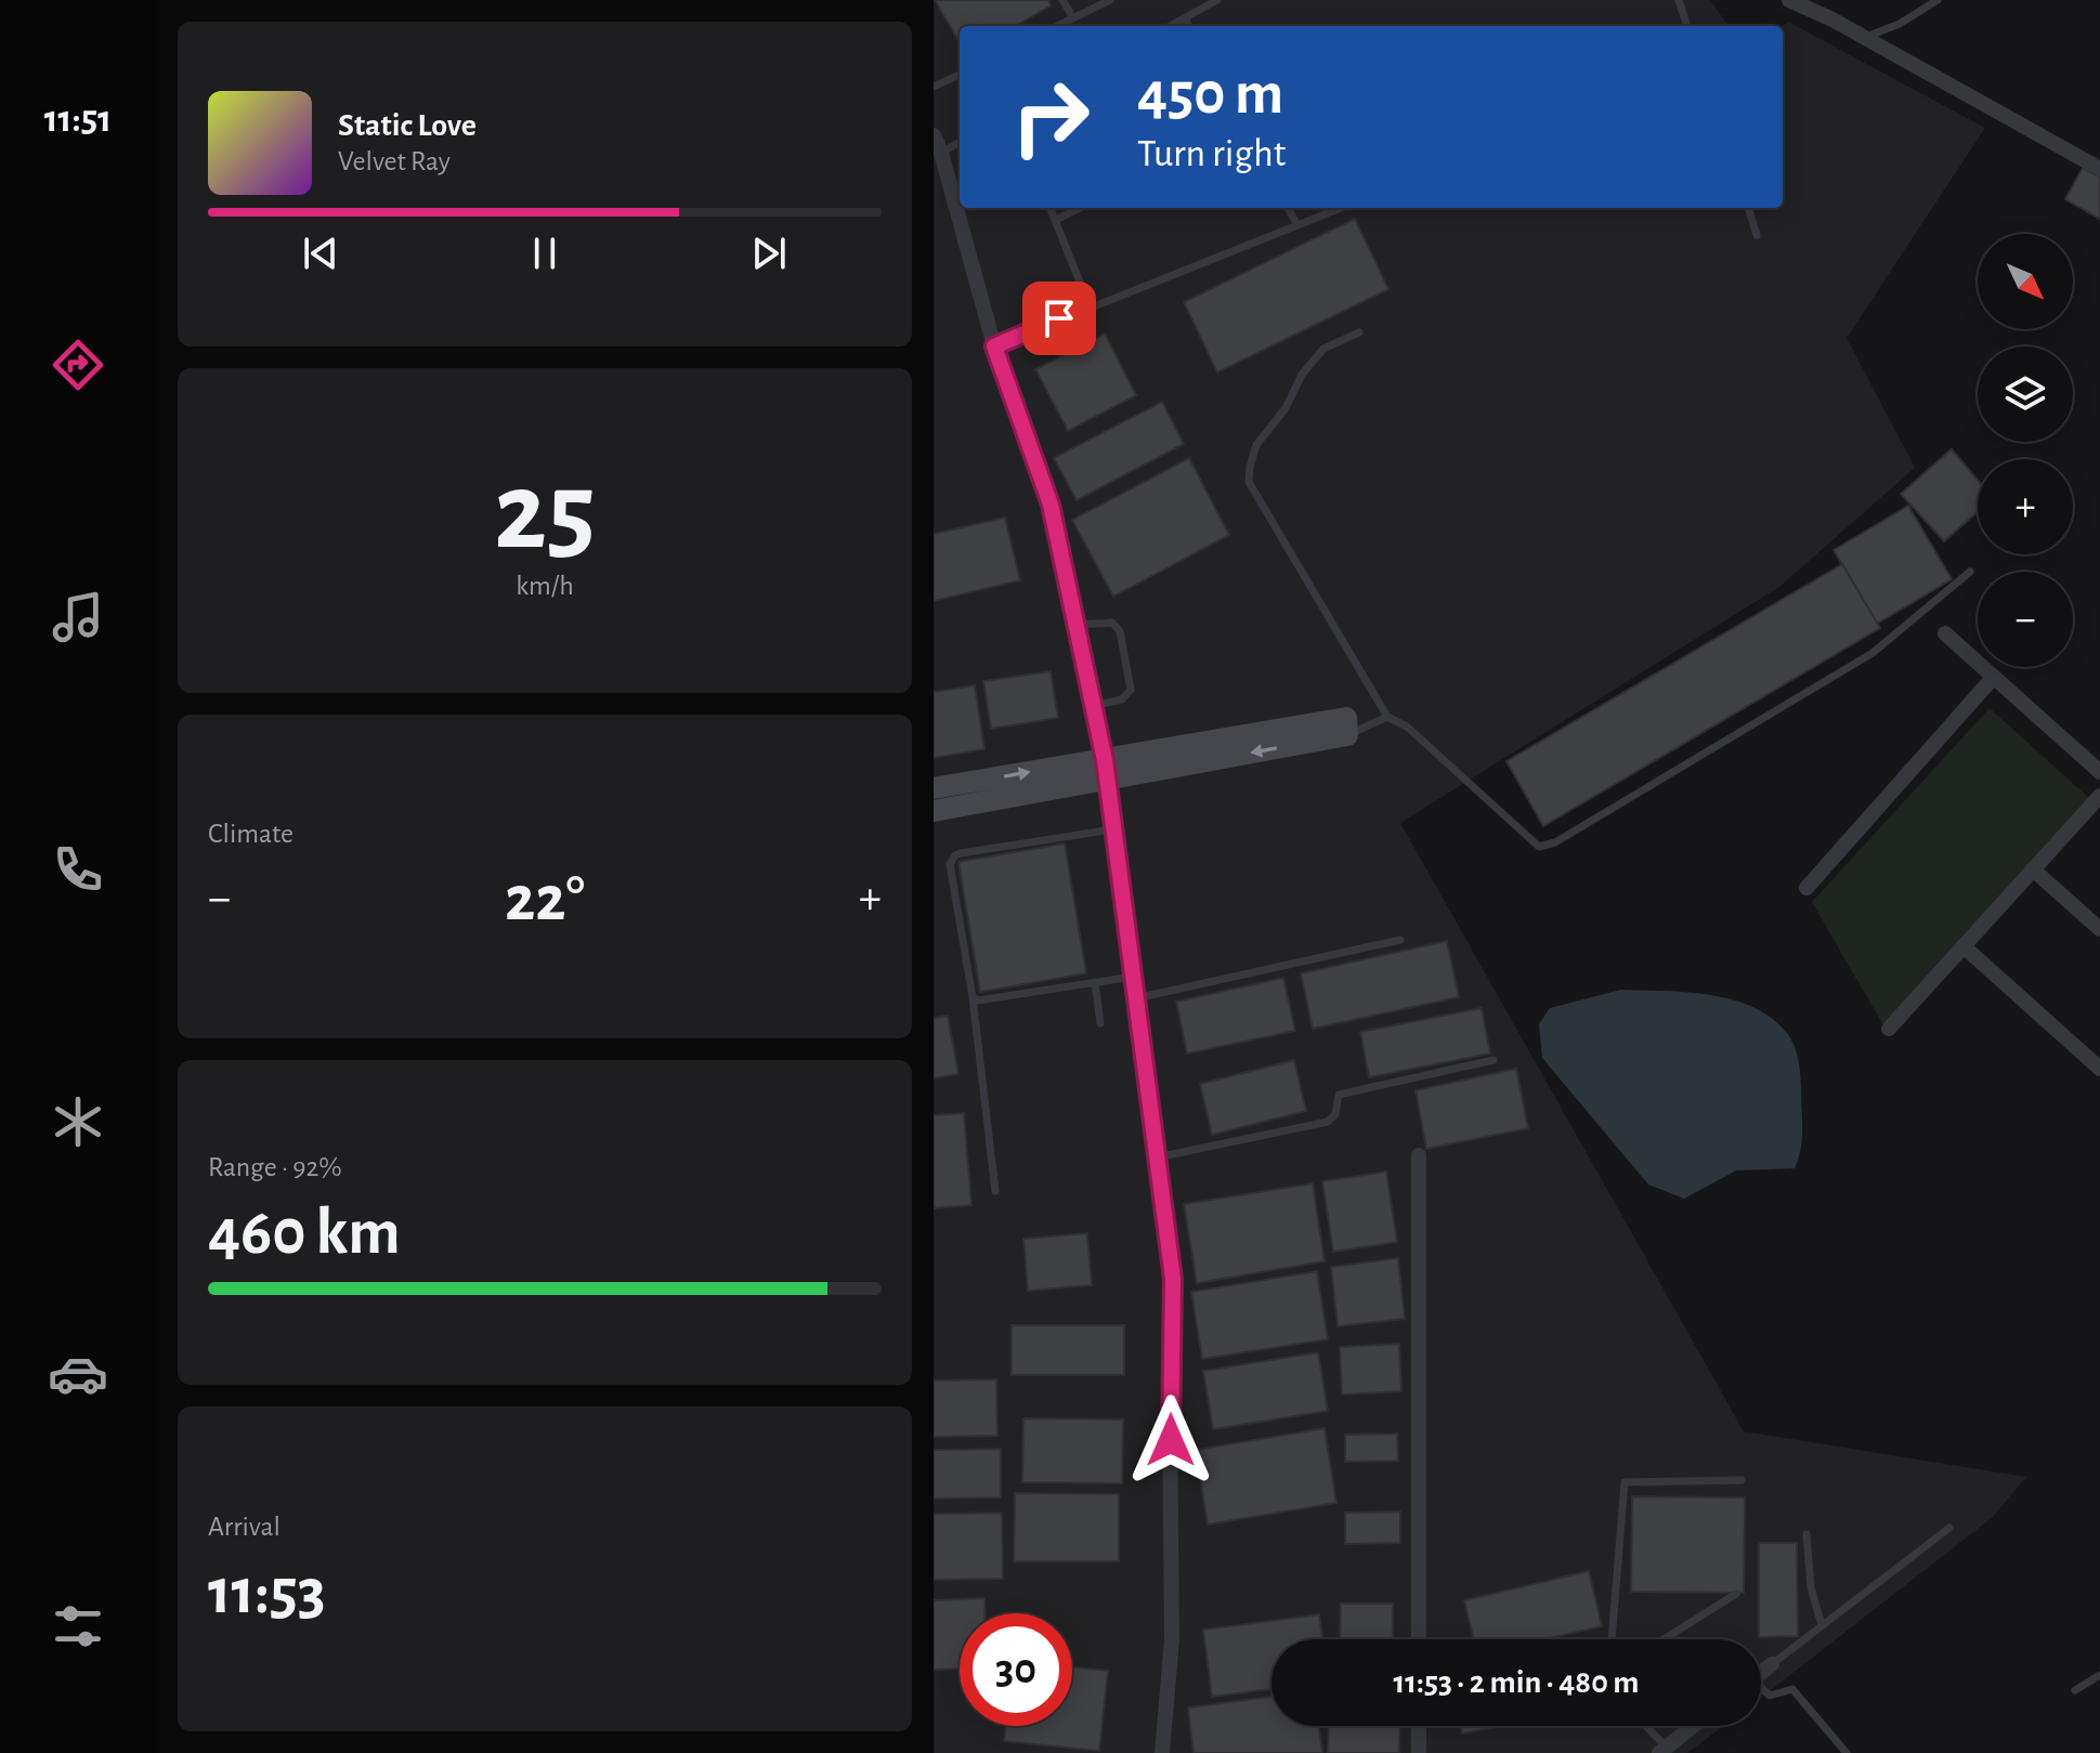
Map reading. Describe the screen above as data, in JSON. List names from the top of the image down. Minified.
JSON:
{"north":"bottom right","page":{"tabs":"11:51","turn":["450 m","Turn right"],"song":["Static Love","Velvet Ray"],"map_buttons":["+","−"],"tile":[["25","km/h"],"Climate",["Range · 92%","460 km"],["Arrival","11:53"]],"heat":["−","22°","+"],"limit":"30","trip":"11:53 · 2 min · 480 m"}}
